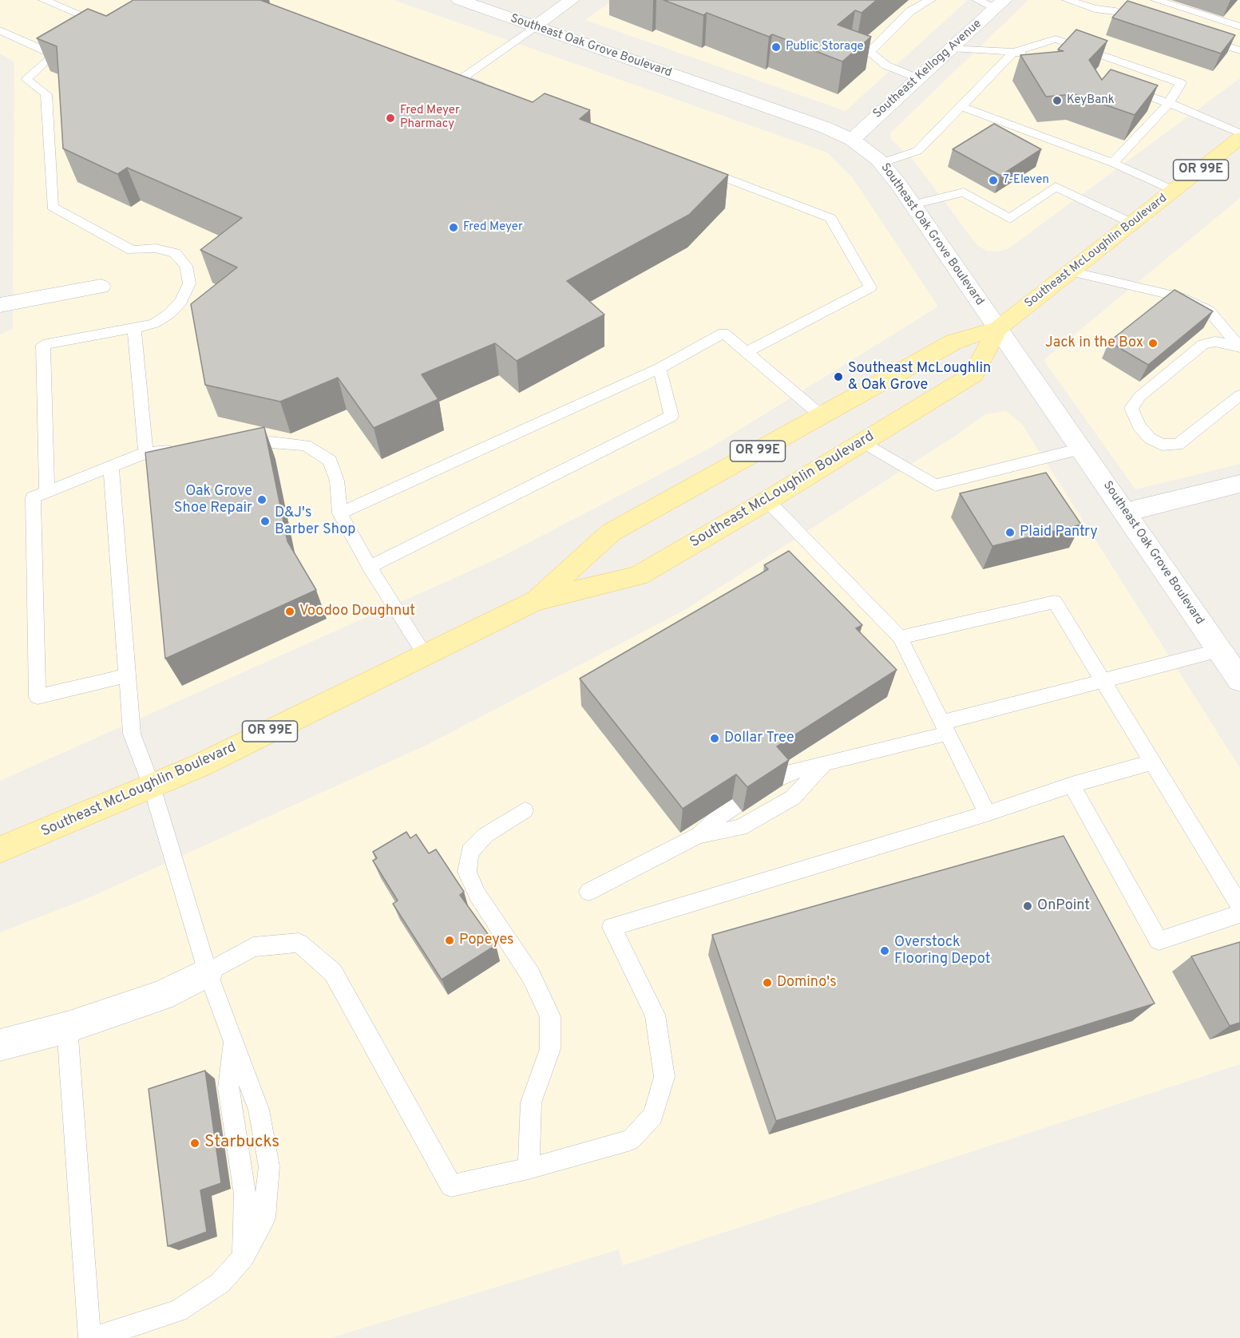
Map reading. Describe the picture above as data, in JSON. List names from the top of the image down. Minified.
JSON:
{"streets":{"main road":["OR 99E","Southeast McLoughlin Boulevard"],"street":["Southeast Oak Grove Boulevard","Southeast Kellogg Avenue"]},"crossings":[["Southeast Oak Grove Boulevard","Southeast Kellogg Avenue"],["Southeast Oak Grove Boulevard","Southeast McLoughlin Boulevard"]],"places":["Public Storage","KeyBank","Fred Meyer Pharmacy","7-Eleven","Fred Meyer","Jack in the Box","Southeast McLoughlin & Oak Grove","Oak Grove Shoe Repair","D&J's Barber Shop","Plaid Pantry","Voodoo Doughnut","Dollar Tree","OnPoint","Popeyes","Overstock Flooring Depot","Domino's","Starbucks"]}
